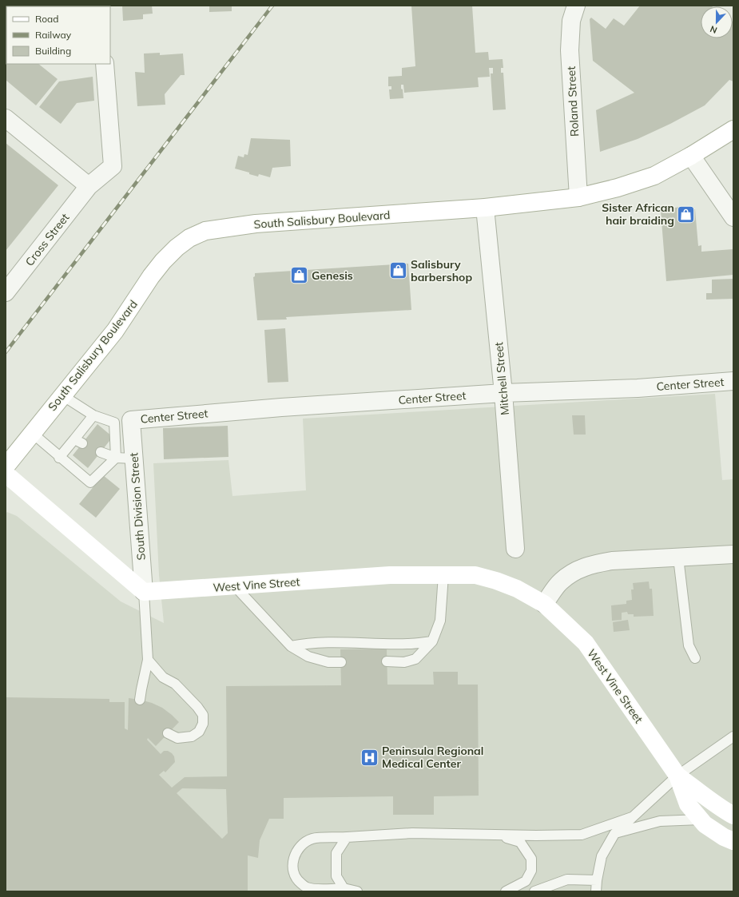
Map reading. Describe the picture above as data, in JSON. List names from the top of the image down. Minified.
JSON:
{"streets":{"street":["Roland Street","South Salisbury Boulevard","Cross Street","Mitchell Street","Center Street","South Division Street","West Vine Street"]},"crossings":[["Roland Street","South Salisbury Boulevard"],["South Salisbury Boulevard","Mitchell Street"],["Mitchell Street","Center Street"],["Center Street","South Division Street"],["South Division Street","West Vine Street"]],"places":{"shop":["Sister African hair braiding","Salisbury barbershop","Genesis"],"hospital":["Peninsula Regional Medical Center"]},"legend":["Road","Railway","Building"],"north":"bottom"}
